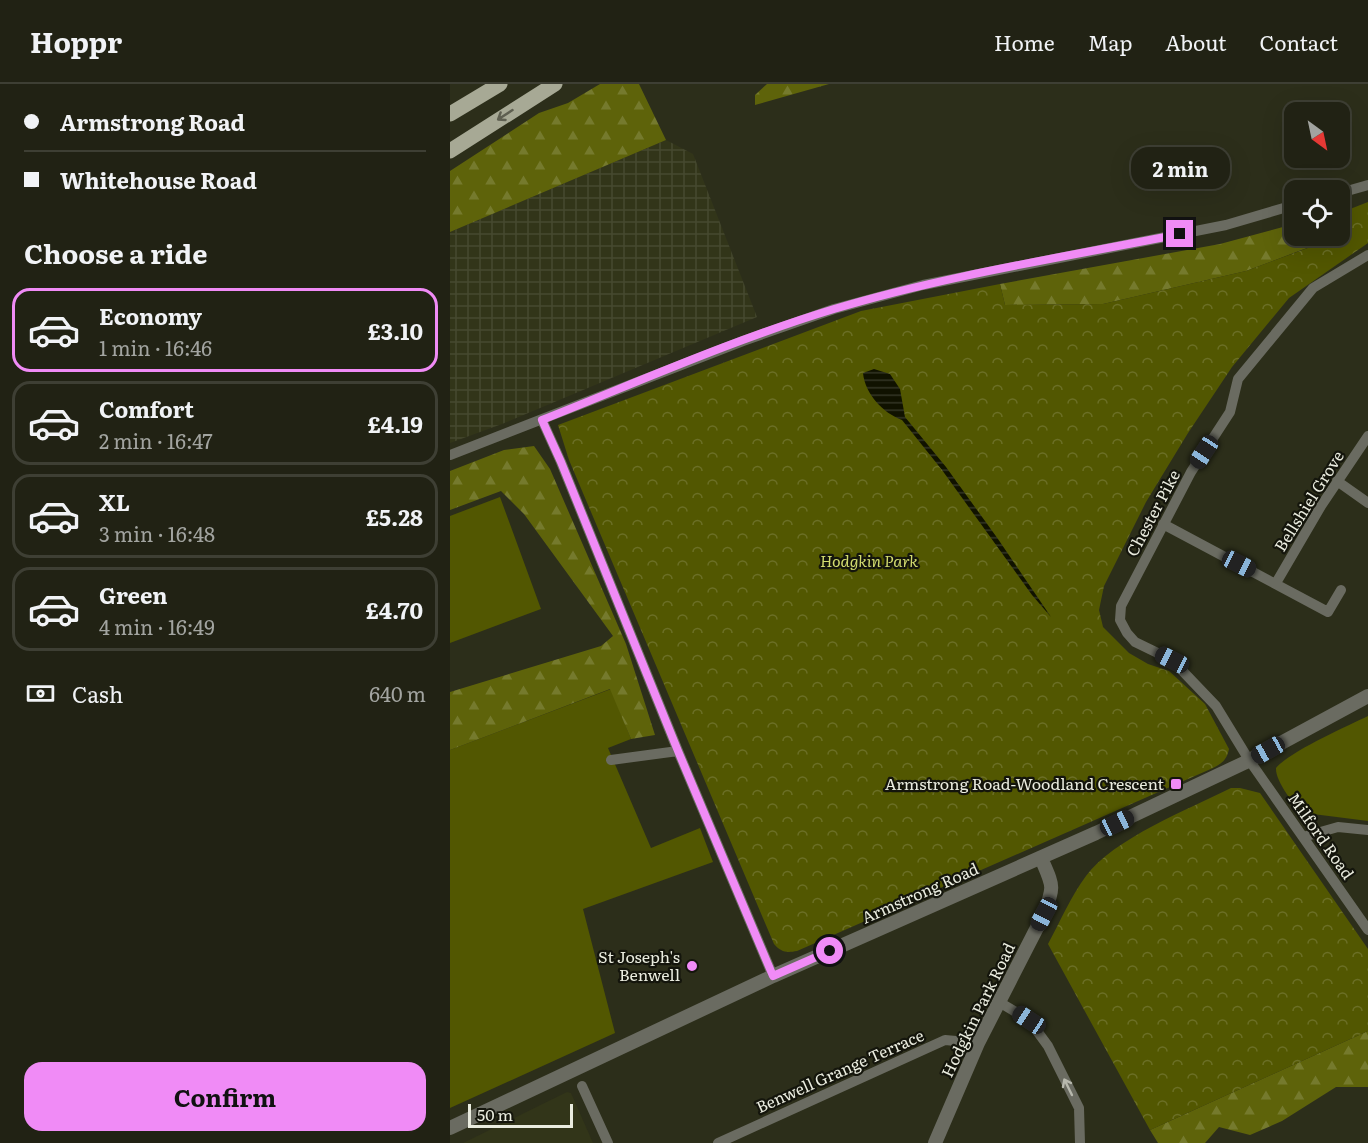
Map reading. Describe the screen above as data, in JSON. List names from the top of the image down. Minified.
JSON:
{"streets":{"street":["Bellshiel Grove","Chester Pike","Milford Road","Armstrong Road","Hodgkin Park Road","Benwell Grange Terrace"]},"crossings":[["Chester Pike","Milford Road"],["Chester Pike","Armstrong Road"],["Milford Road","Armstrong Road"],["Armstrong Road","Hodgkin Park Road"],["Hodgkin Park Road","Benwell Grange Terrace"]],"parks":["Hodgkin Park"],"places":{"transit":["Armstrong Road-Woodland Crescent"],"other":["St Joseph's Benwell"]},"scale_bar":"50 m","north":"bottom right","page":{"header":"Hoppr","nav":["Home","Map","About","Contact"],"banner":["Armstrong Road","Whitehouse Road"],"bubble":"2 min","heading":"Choose a ride","list":[{"name":"Economy","note":"1 min · 16:46","value":"£3.10"},{"name":"Comfort","note":"2 min · 16:47","value":"£4.19"},{"name":"XL","note":"3 min · 16:48","value":"£5.28"},{"name":"Green","note":"4 min · 16:49","value":"£4.70"}],"pay":["Cash","640 m"],"buttons":"Confirm","scale":"50 m"}}
